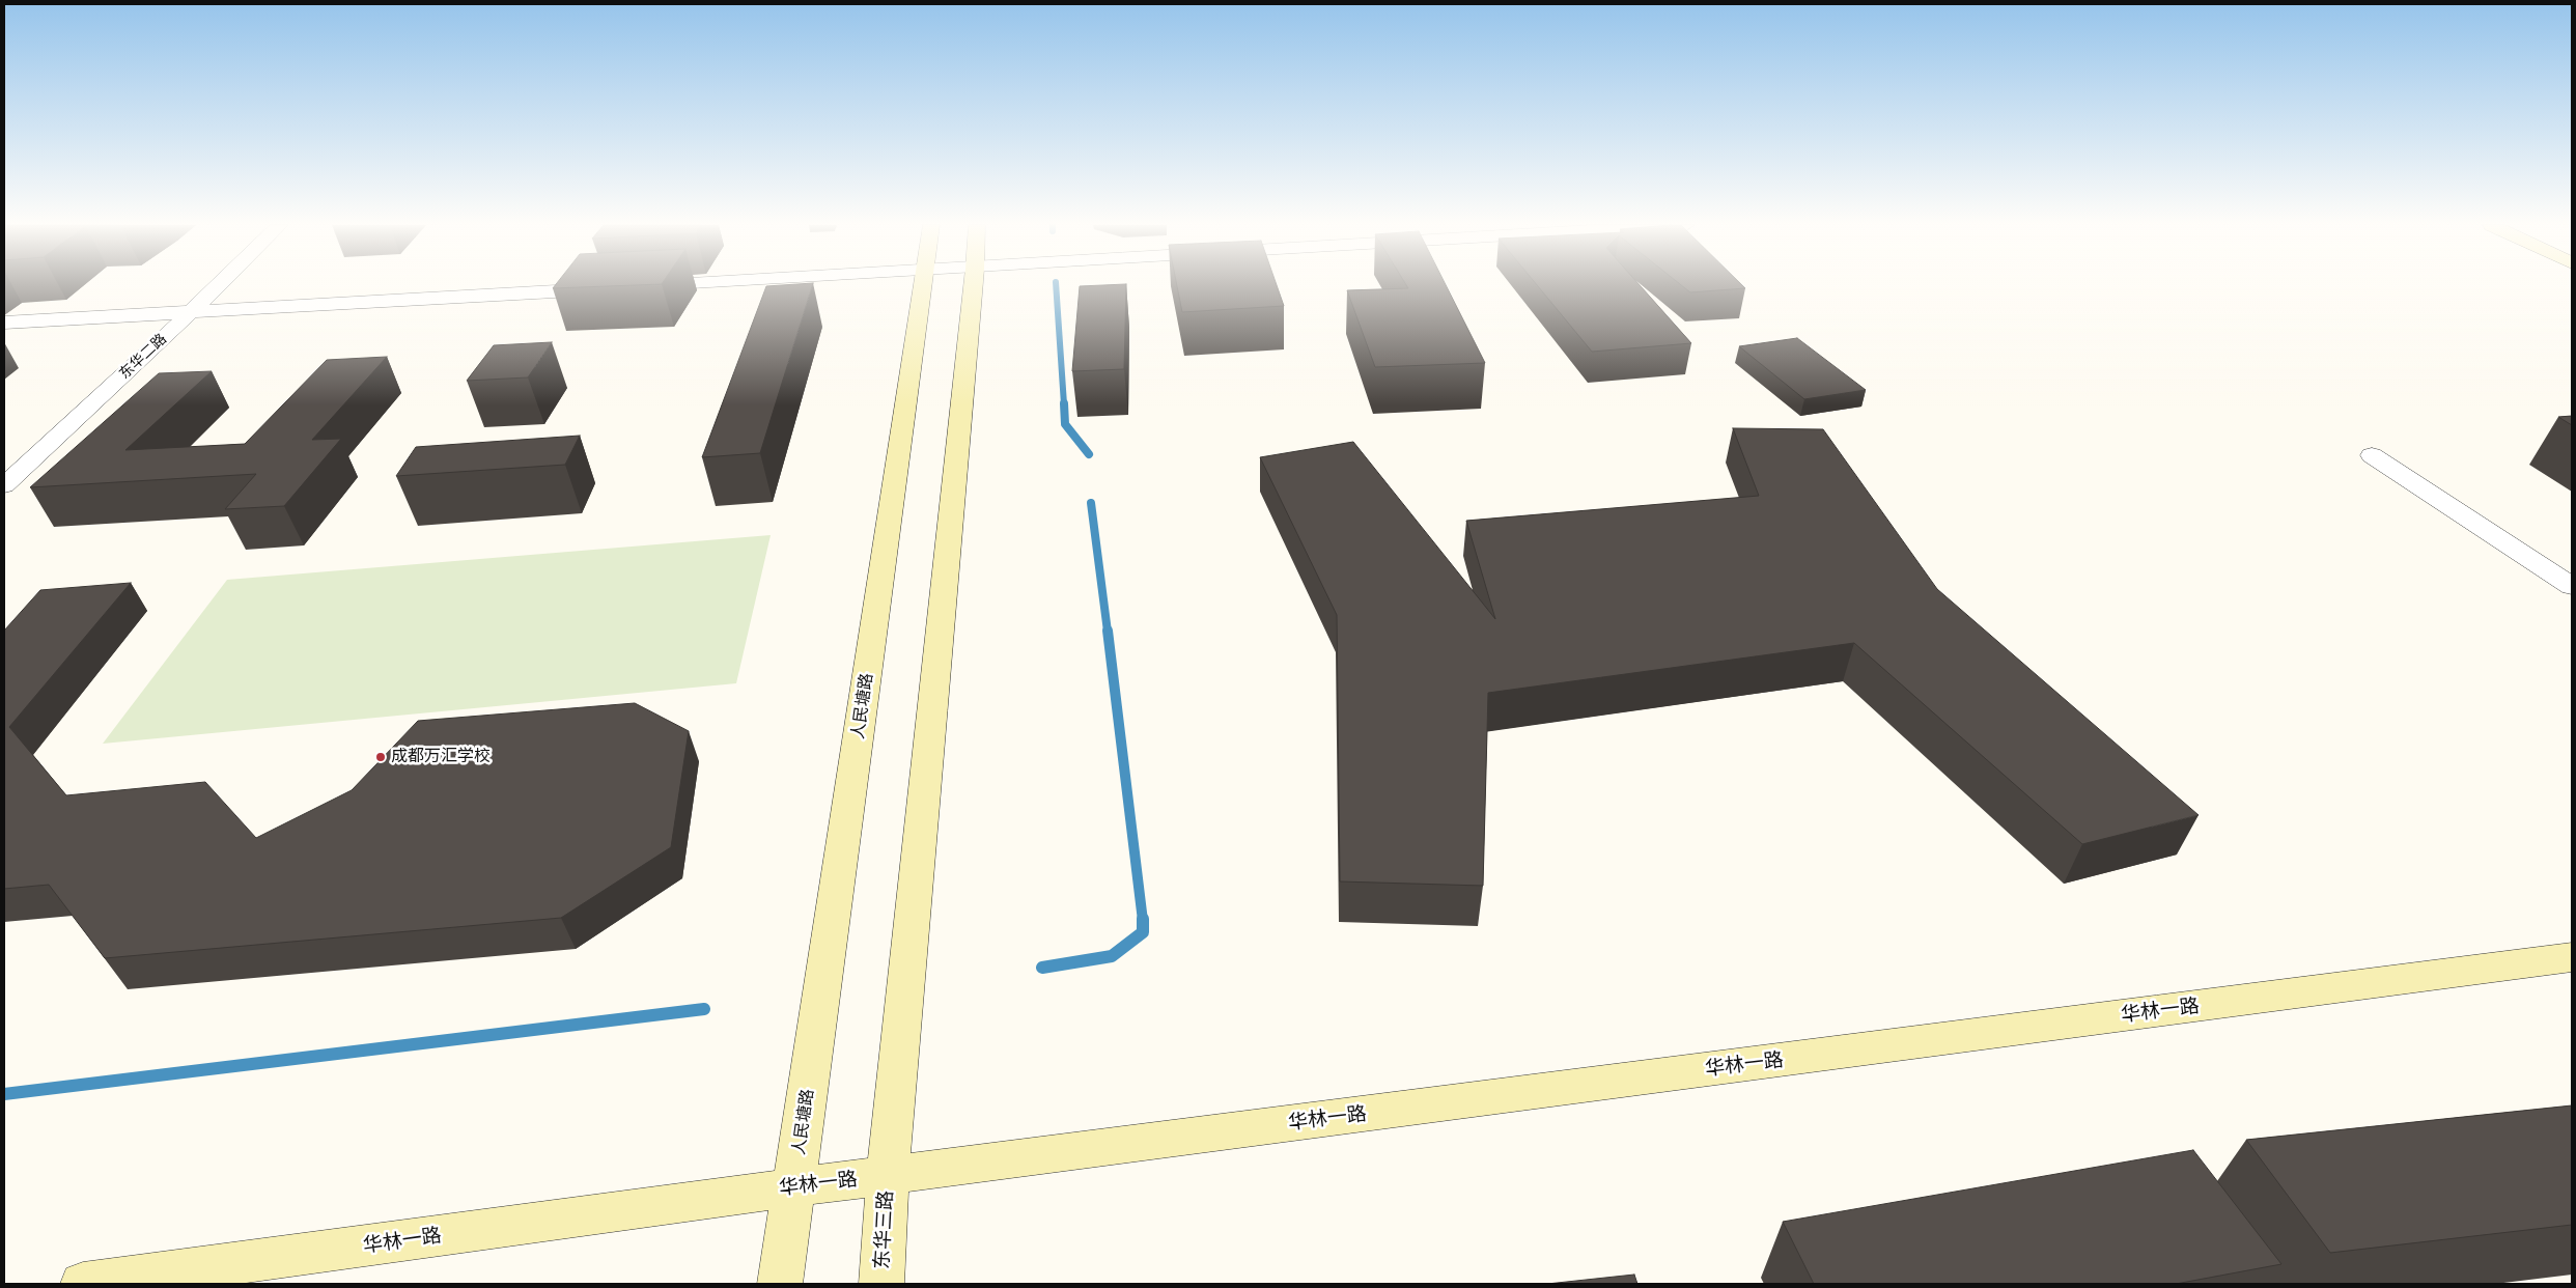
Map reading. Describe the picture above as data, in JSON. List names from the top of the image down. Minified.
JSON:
{"streets":{"main road":["人民塘路","华林一路","东华三路"],"street":["东华二路"]},"crossings":[["人民塘路","华林一路"],["华林一路","东华三路"]],"places":["成都万汇学校"]}
